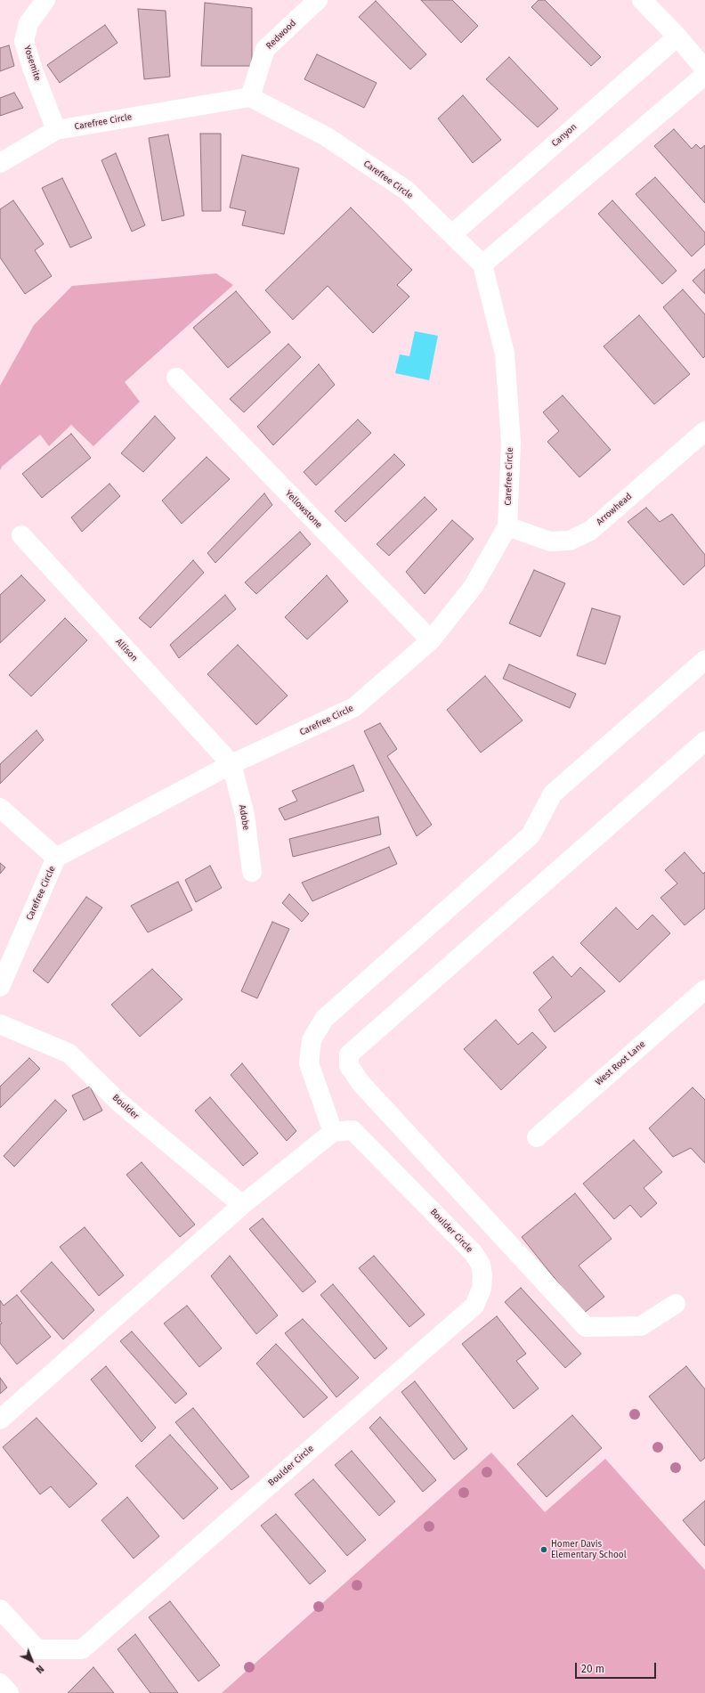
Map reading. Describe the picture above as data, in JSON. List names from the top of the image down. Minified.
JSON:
{"streets":{"street":["Redwood","Yosemite","Carefree Circle","Canyon","Yellowstone","Arrowhead","Allison","Adobe","West Root Lane","Boulder","Boulder Circle"]},"crossings":[["Redwood","Carefree Circle"],["Yosemite","Carefree Circle"],["Carefree Circle","Canyon"],["Carefree Circle","Yellowstone"],["Carefree Circle","Arrowhead"],["Carefree Circle","Allison"],["Carefree Circle","Adobe"],["Allison","Adobe"]],"places":["Homer Davis Elementary School"],"scale_bar":"20 m","north":"bottom right"}
